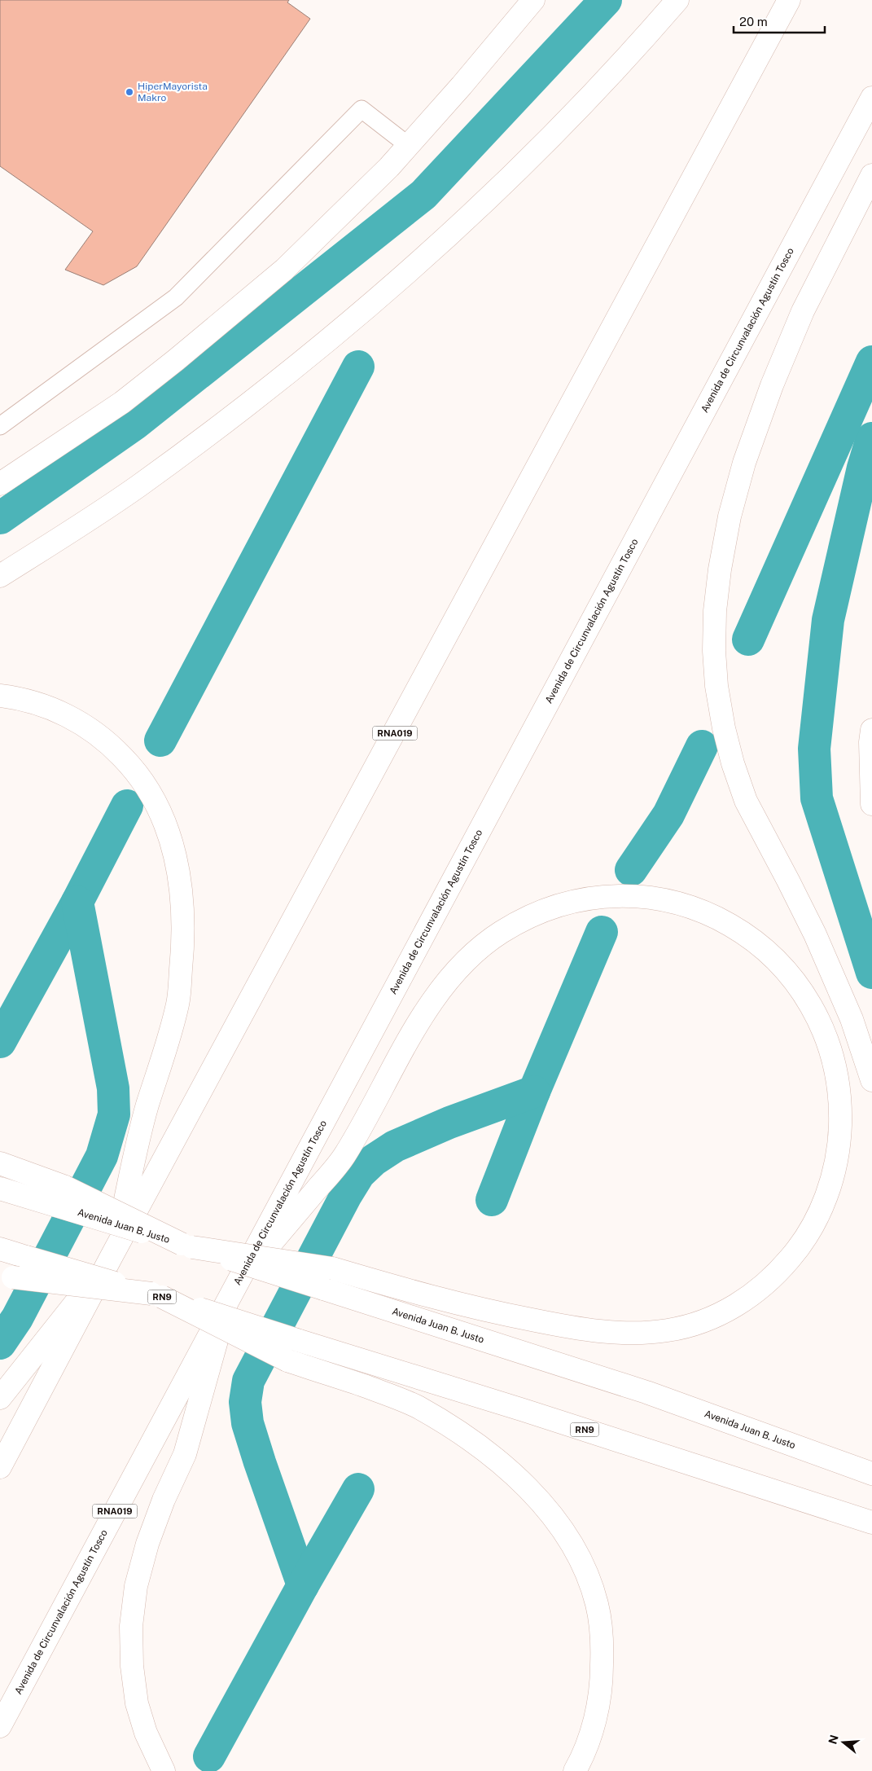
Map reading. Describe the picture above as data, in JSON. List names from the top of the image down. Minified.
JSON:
{"streets":{"main road":["Avenida de Circunvalación Agustín Tosco","RNA019","Avenida Juan B. Justo","RN9"]},"places":["HiperMayorista Makro"],"scale_bar":"20 m","north":"left"}
